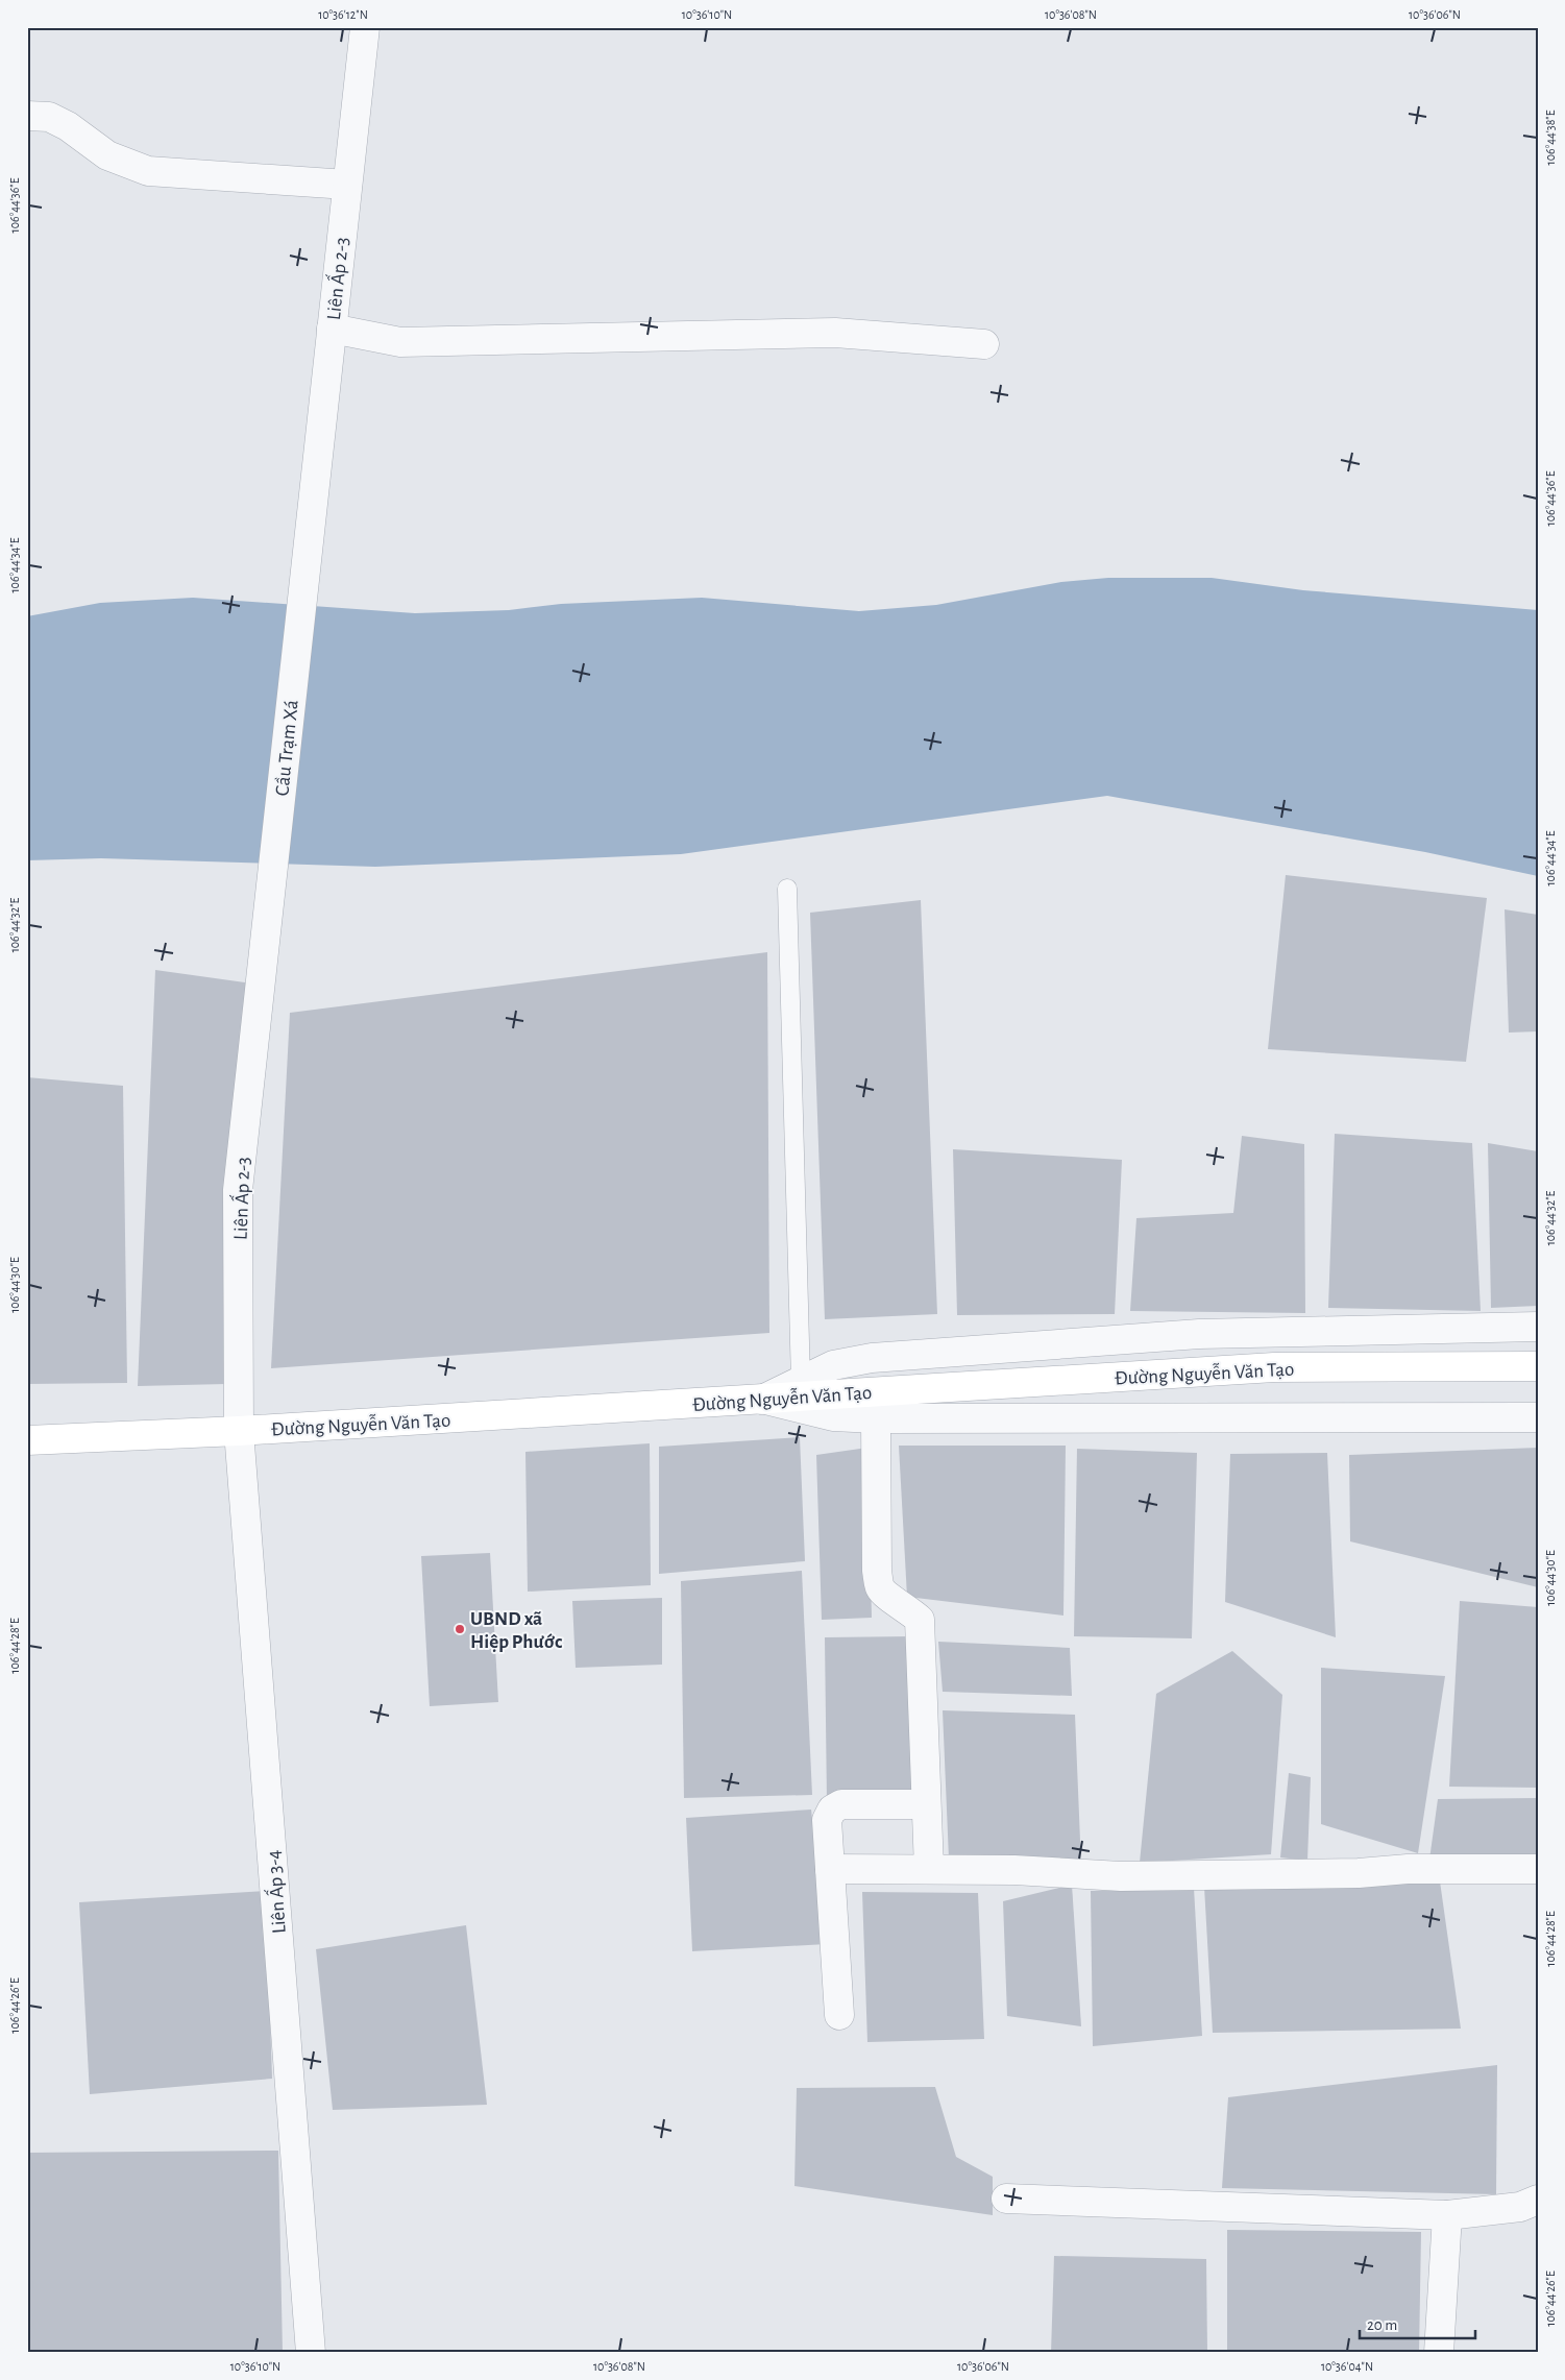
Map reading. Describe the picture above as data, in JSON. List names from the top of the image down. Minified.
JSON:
{"streets":{"main road":["Đường Nguyễn Văn Tạo"],"street":["Liên Ấp 2-3","Cầu Trạm Xá","Liên Ấp 3-4"]},"crossings":[["Liên Ấp 2-3","Cầu Trạm Xá"],["Liên Ấp 2-3","Đường Nguyễn Văn Tạo"],["Liên Ấp 2-3","Liên Ấp 3-4"],["Đường Nguyễn Văn Tạo","Liên Ấp 3-4"]],"places":["UBND xã Hiệp Phước"],"scale_bar":"20 m","coordinates":["10°36'12\"N","10°36'10\"N","10°36'08\"N","10°36'06\"N","106°44'38\"E","106°44'36\"E","106°44'34\"E","106°44'32\"E","106°44'30\"E","106°44'28\"E","106°44'26\"E","10°36'04\"N"]}
